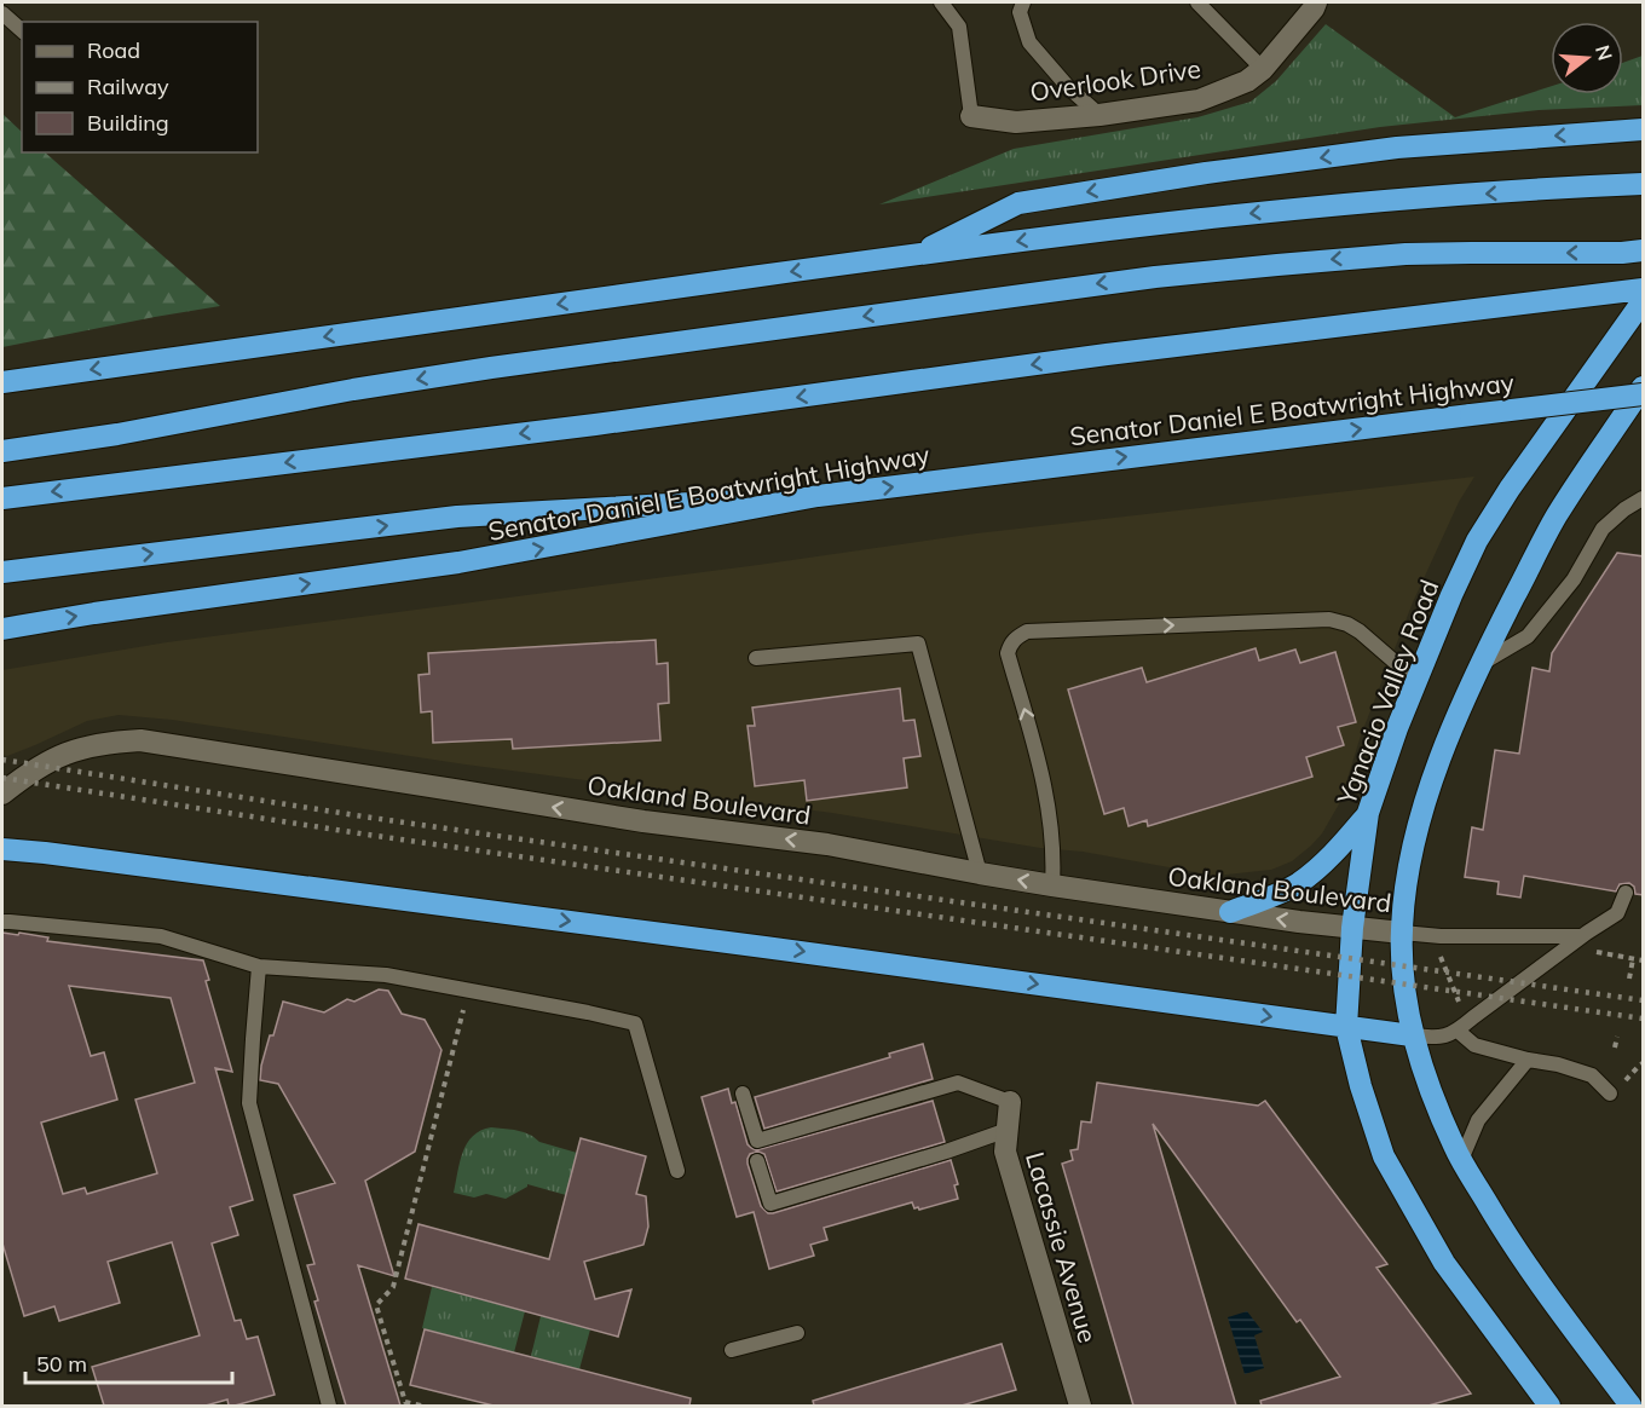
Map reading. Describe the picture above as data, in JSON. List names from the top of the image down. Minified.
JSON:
{"streets":{"highway":["Senator Daniel E Boatwright Highway","Ygnacio Valley Road"],"street":["Overlook Drive","Oakland Boulevard","Lacassie Avenue"]},"crossings":[["Ygnacio Valley Road","Oakland Boulevard"]],"one_way":["Oakland Boulevard"],"legend":["Road","Railway","Building"],"scale_bar":"50 m","north":"right"}
